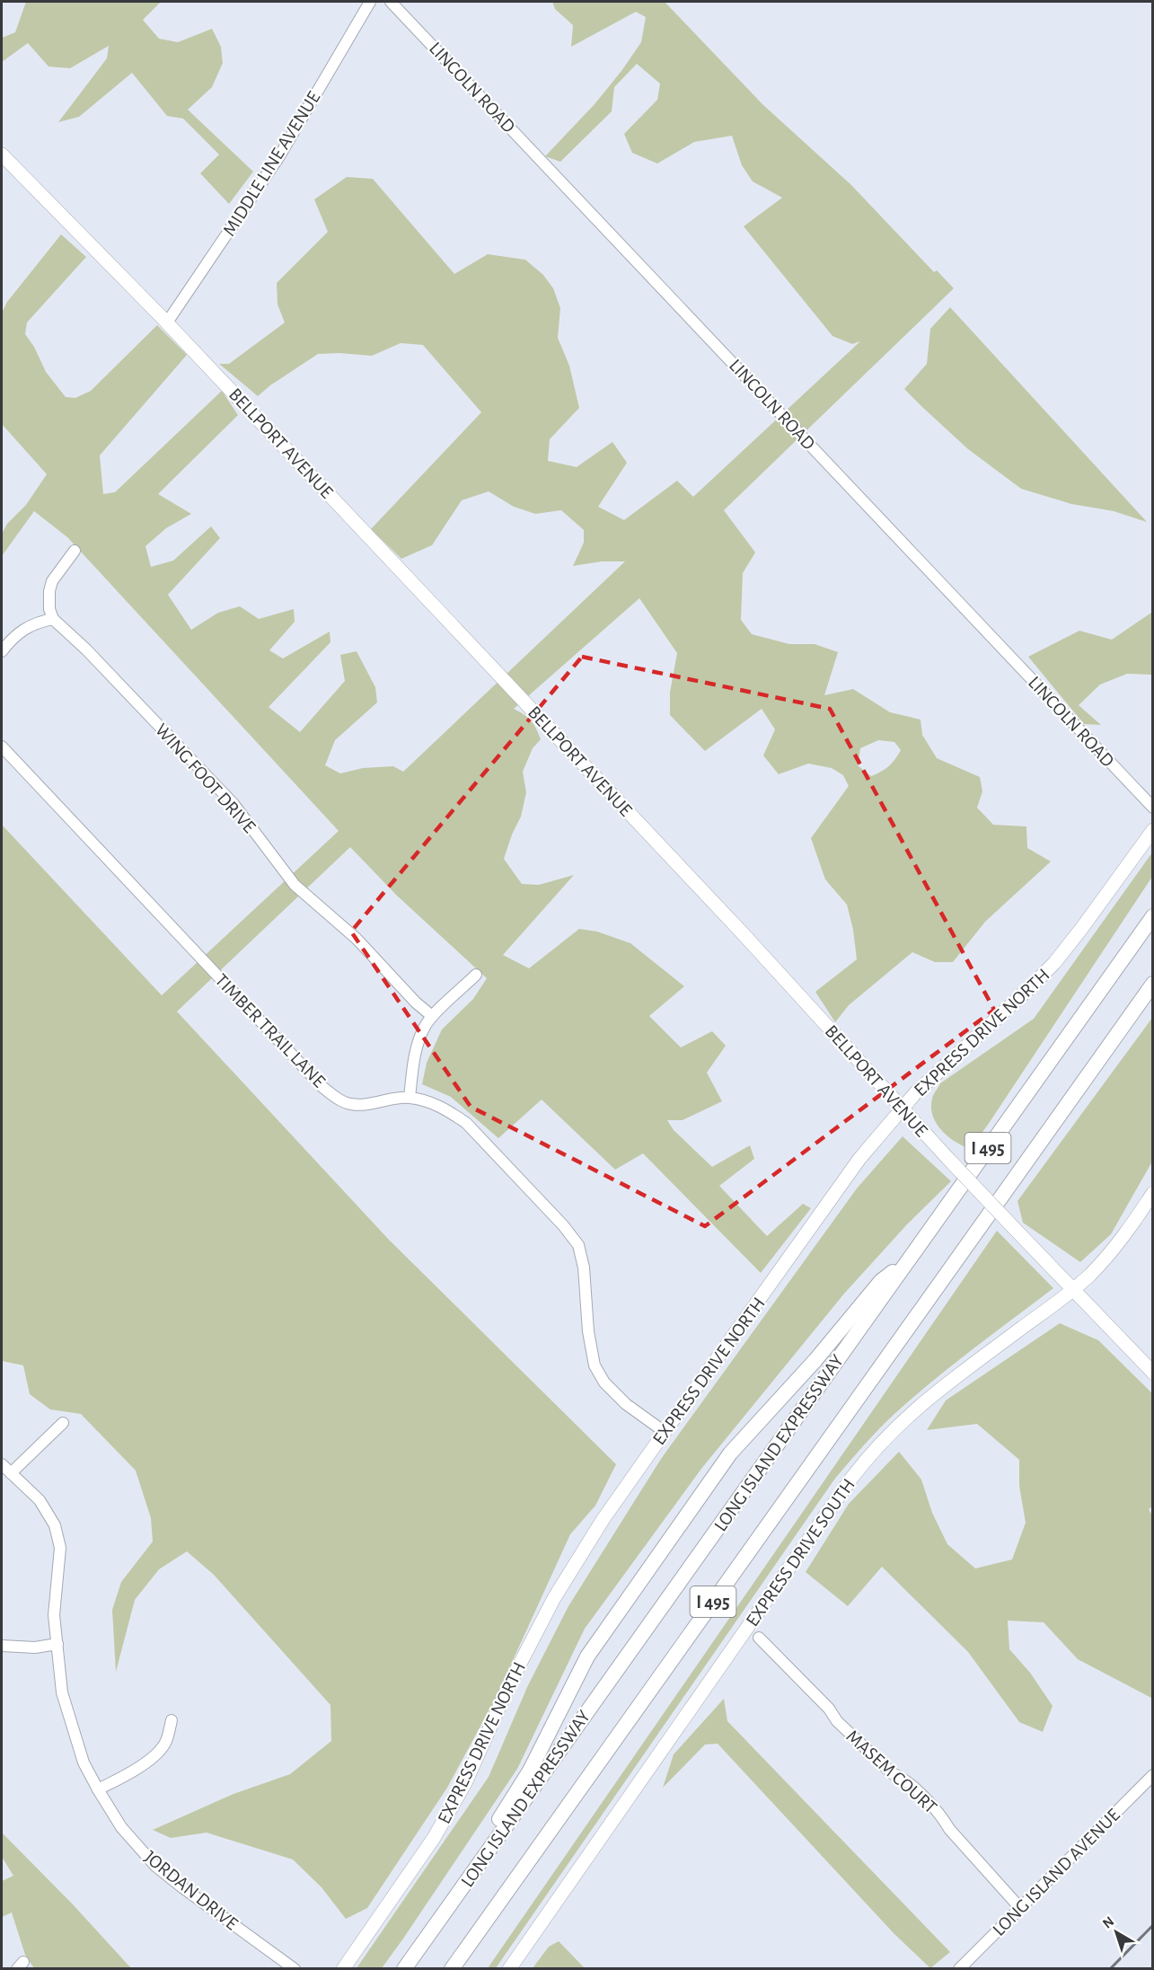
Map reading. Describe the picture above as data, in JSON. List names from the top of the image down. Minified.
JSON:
{"streets":{"highway":["I 495","LONG ISLAND EXPRESSWAY"],"main road":["BELLPORT AVENUE","EXPRESS DRIVE NORTH","EXPRESS DRIVE SOUTH"],"street":["LINCOLN ROAD","MIDDLE LINE AVENUE","WING FOOT DRIVE","TIMBER TRAIL LANE","MASEM COURT","LONG ISLAND AVENUE","JORDAN DRIVE"]},"crossings":[["MIDDLE LINE AVENUE","BELLPORT AVENUE"],["BELLPORT AVENUE","EXPRESS DRIVE NORTH"],["BELLPORT AVENUE","EXPRESS DRIVE SOUTH"],["TIMBER TRAIL LANE","EXPRESS DRIVE NORTH"],["MASEM COURT","LONG ISLAND AVENUE"]],"north":"top left"}
